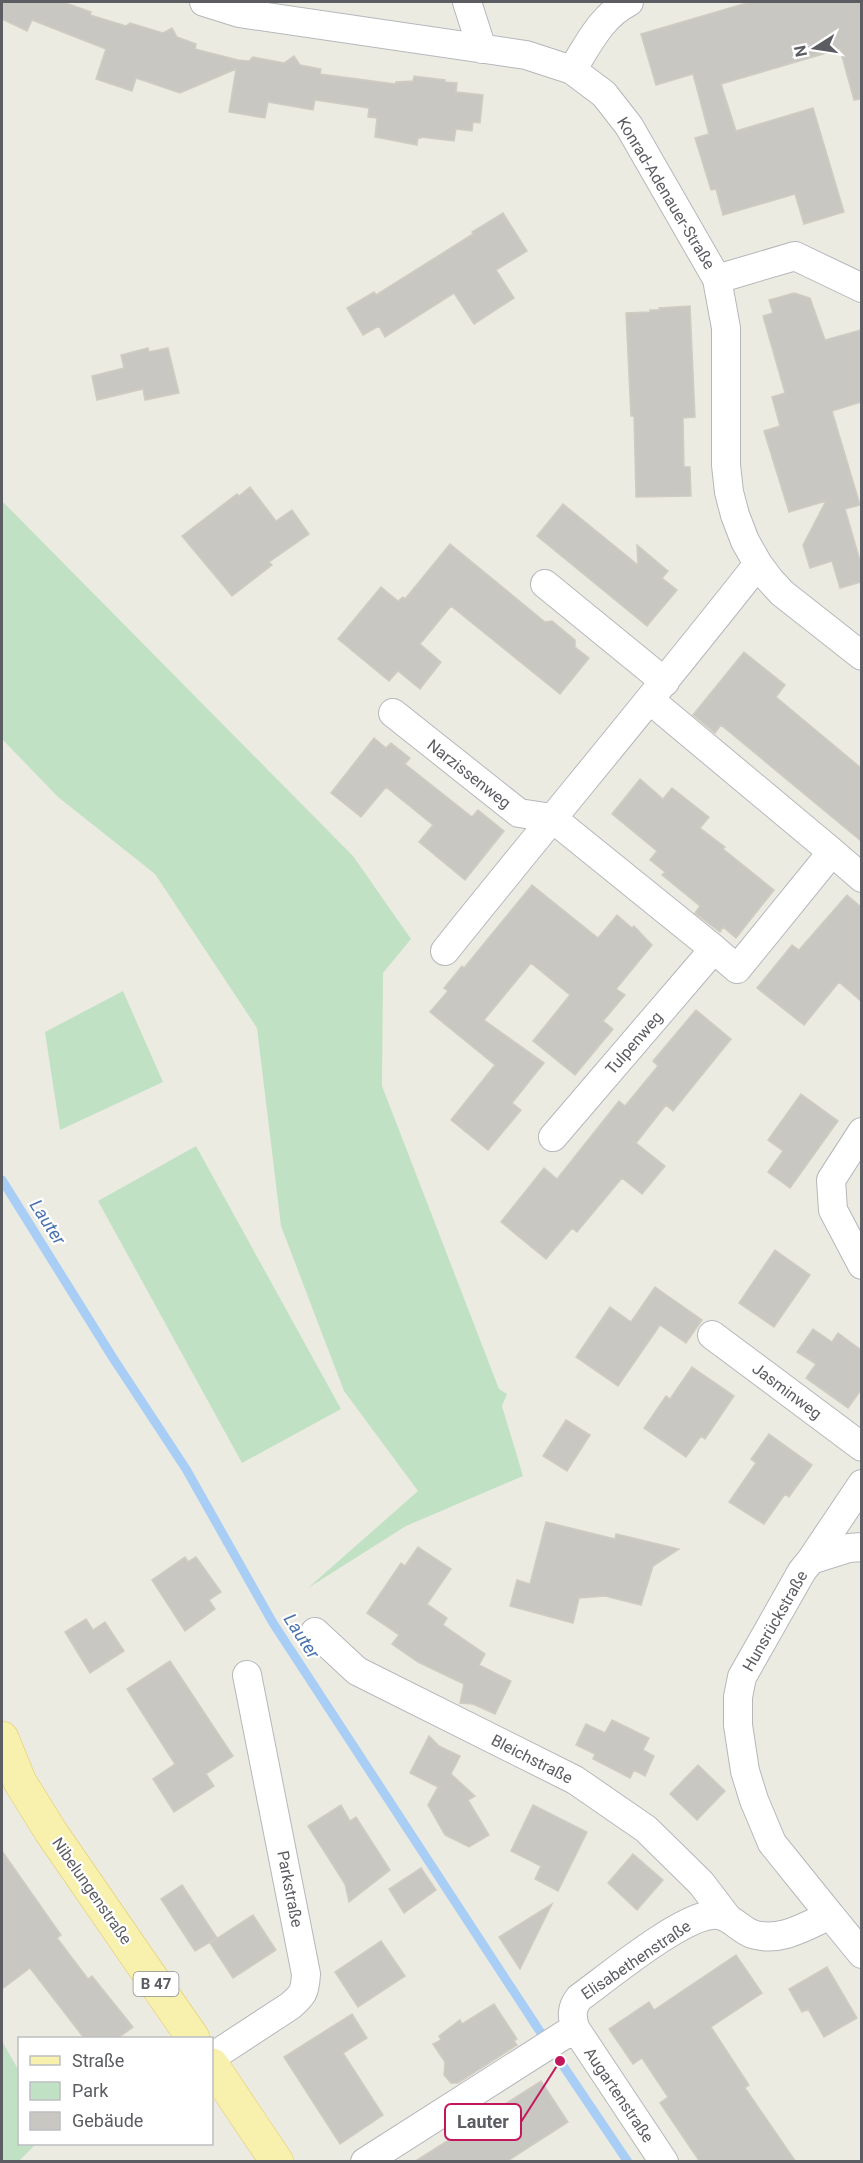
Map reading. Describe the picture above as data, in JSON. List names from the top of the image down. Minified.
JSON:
{"streets":{"main road":["Nibelungenstraße","B 47"],"street":["Konrad-Adenauer-Straße","Narzissenweg","Tulpenweg","Jasminweg","Hunsrückstraße","Bleichstraße","Parkstraße","Elisabethenstraße","Augartenstraße"]},"crossings":[["Bleichstraße","Elisabethenstraße"],["Elisabethenstraße","Augartenstraße"]],"water":["Lauter"],"places":["Lauter"],"legend":["Straße","Park","Gebäude"],"north":"left"}
